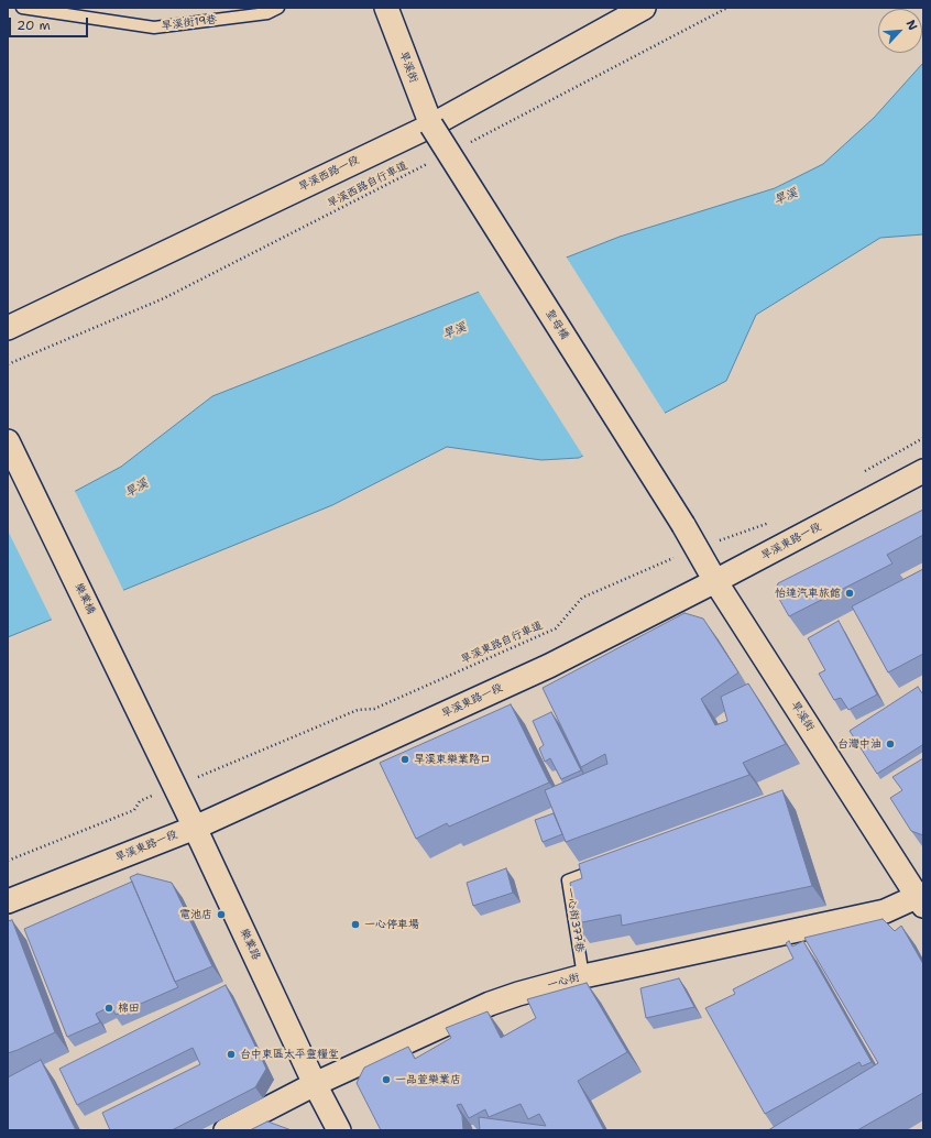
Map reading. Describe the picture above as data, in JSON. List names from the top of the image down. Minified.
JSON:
{"streets":{"street":["旱溪街","旱溪西路一段","聖母橋","旱溪東路一段","樂業橋","樂業路","一心街"],"lane":["旱溪街19巷","一心街377巷"],"path":["旱溪西路自行車道","旱溪東路自行車道"]},"crossings":[["旱溪街","旱溪西路一段"],["旱溪街","聖母橋"],["旱溪街","旱溪東路一段"],["旱溪街","一心街"],["旱溪西路一段","聖母橋"],["旱溪東路一段","樂業路"],["樂業橋","樂業路"],["一心街377巷","一心街"],["樂業路","一心街"]],"water":["旱溪"],"places":["怡達汽車旅館","台灣中油","旱溪東樂業路口","電池店","一心停車場","棉田","台中東區太平靈糧堂","一品萱樂業店"],"scale_bar":"20 m","north":"top right"}
